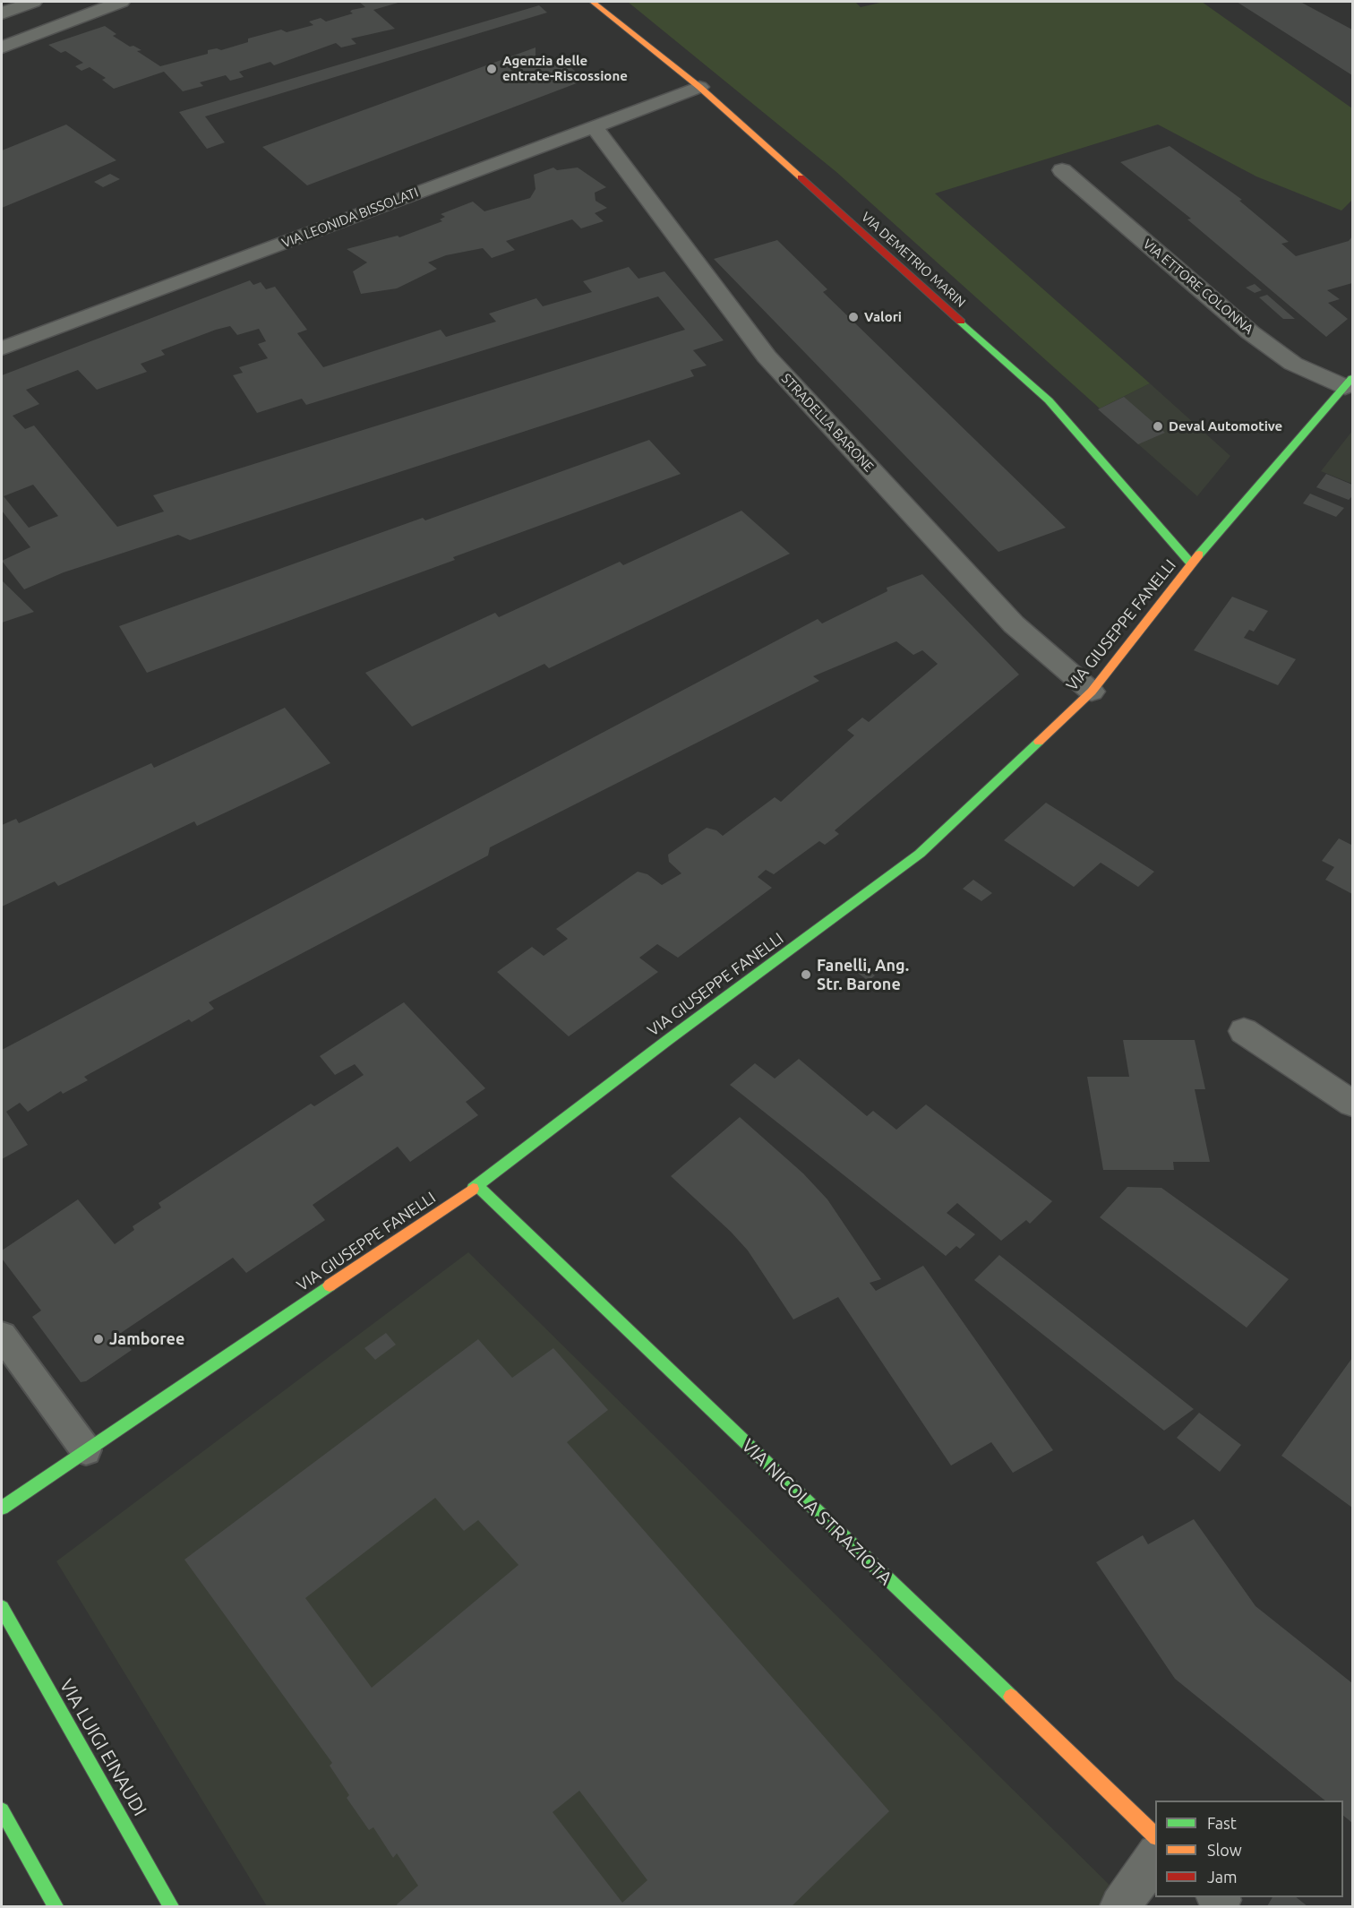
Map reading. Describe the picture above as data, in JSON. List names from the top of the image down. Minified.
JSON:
{"streets":{"street":["VIA LEONIDA BISSOLATI","VIA DEMETRIO MARIN","VIA ETTORE COLONNA","STRADELLA BARONE","VIA GIUSEPPE FANELLI","VIA NICOLA STRAZIOTA","VIA LUIGI EINAUDI"]},"crossings":[["VIA LEONIDA BISSOLATI","VIA DEMETRIO MARIN"],["VIA LEONIDA BISSOLATI","STRADELLA BARONE"],["VIA DEMETRIO MARIN","VIA GIUSEPPE FANELLI"],["VIA ETTORE COLONNA","VIA GIUSEPPE FANELLI"],["STRADELLA BARONE","VIA GIUSEPPE FANELLI"],["VIA GIUSEPPE FANELLI","VIA NICOLA STRAZIOTA"]],"places":["Agenzia delle entrate-Riscossione","Valori","Deval Automotive","Fanelli, Ang. Str. Barone","Jamboree"],"legend":["Fast","Slow","Jam"]}
